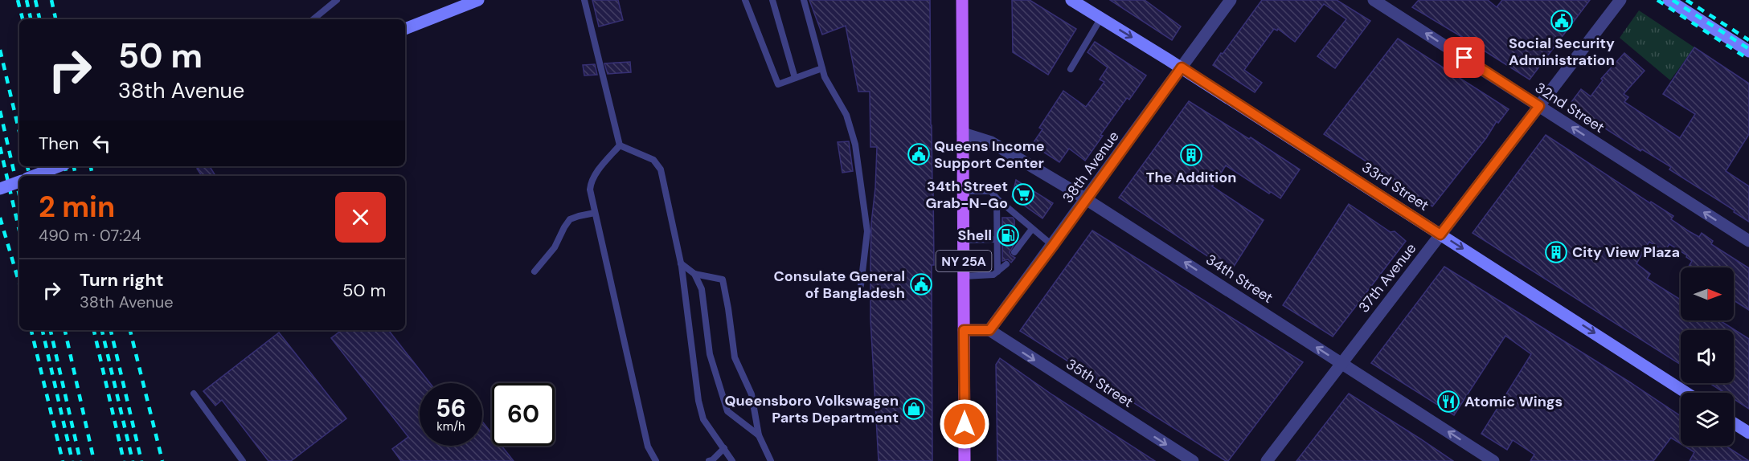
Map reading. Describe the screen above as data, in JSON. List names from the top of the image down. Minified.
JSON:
{"streets":{"main road":["33rd Street","NY 25A"],"street":["32nd Street","38th Avenue","37th Avenue","34th Street","35th Street"]},"crossings":[["32nd Street","37th Avenue"],["38th Avenue","33rd Street"],["38th Avenue","34th Street"],["38th Avenue","35th Street"],["33rd Street","37th Avenue"],["NY 25A","34th Street"],["37th Avenue","34th Street"]],"one_way":["32nd Street","33rd Street","34th Street","35th Street"],"places":{"public building":["Social Security Administration","Queens Income Support Center","Consulate General of Bangladesh"],"building":["The Addition","City View Plaza"],"supermarket":["34th Street Grab-N-Go"],"fuel station":["Shell"],"restaurant":["Atomic Wings"],"shop":["Queensboro Volkswagen Parts Department"]},"north":"right","page":{"turn":["50 m","38th Avenue"],"then":"Then","heading":["2 min","490 m · 07:24"],"list":[{"name":"Turn right","note":"38th Avenue","value":"50 m"}],"speed":"56 km/h","limit":"60"}}
